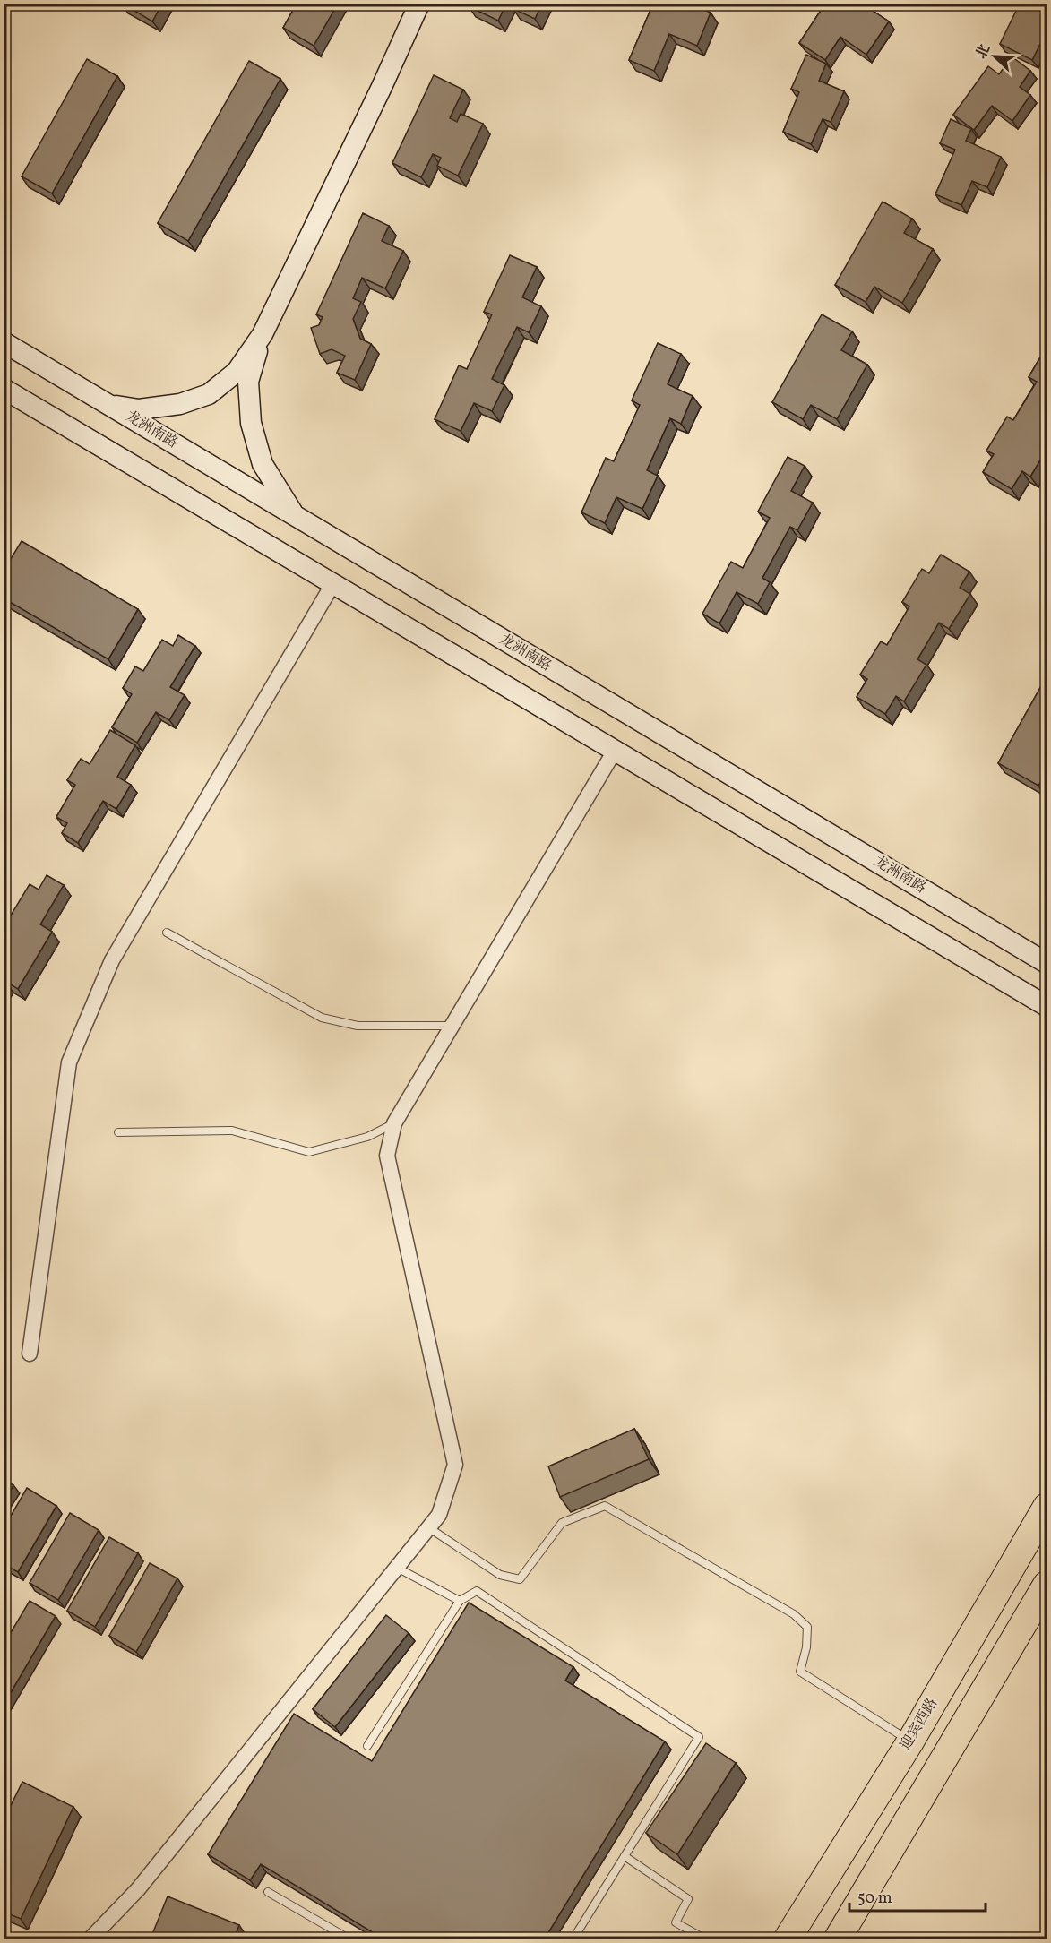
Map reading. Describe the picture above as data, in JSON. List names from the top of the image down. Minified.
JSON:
{"streets":{"highway":["迎宾西路"],"main road":["龙洲南路"]},"scale_bar":"50 m","north":"top left"}
